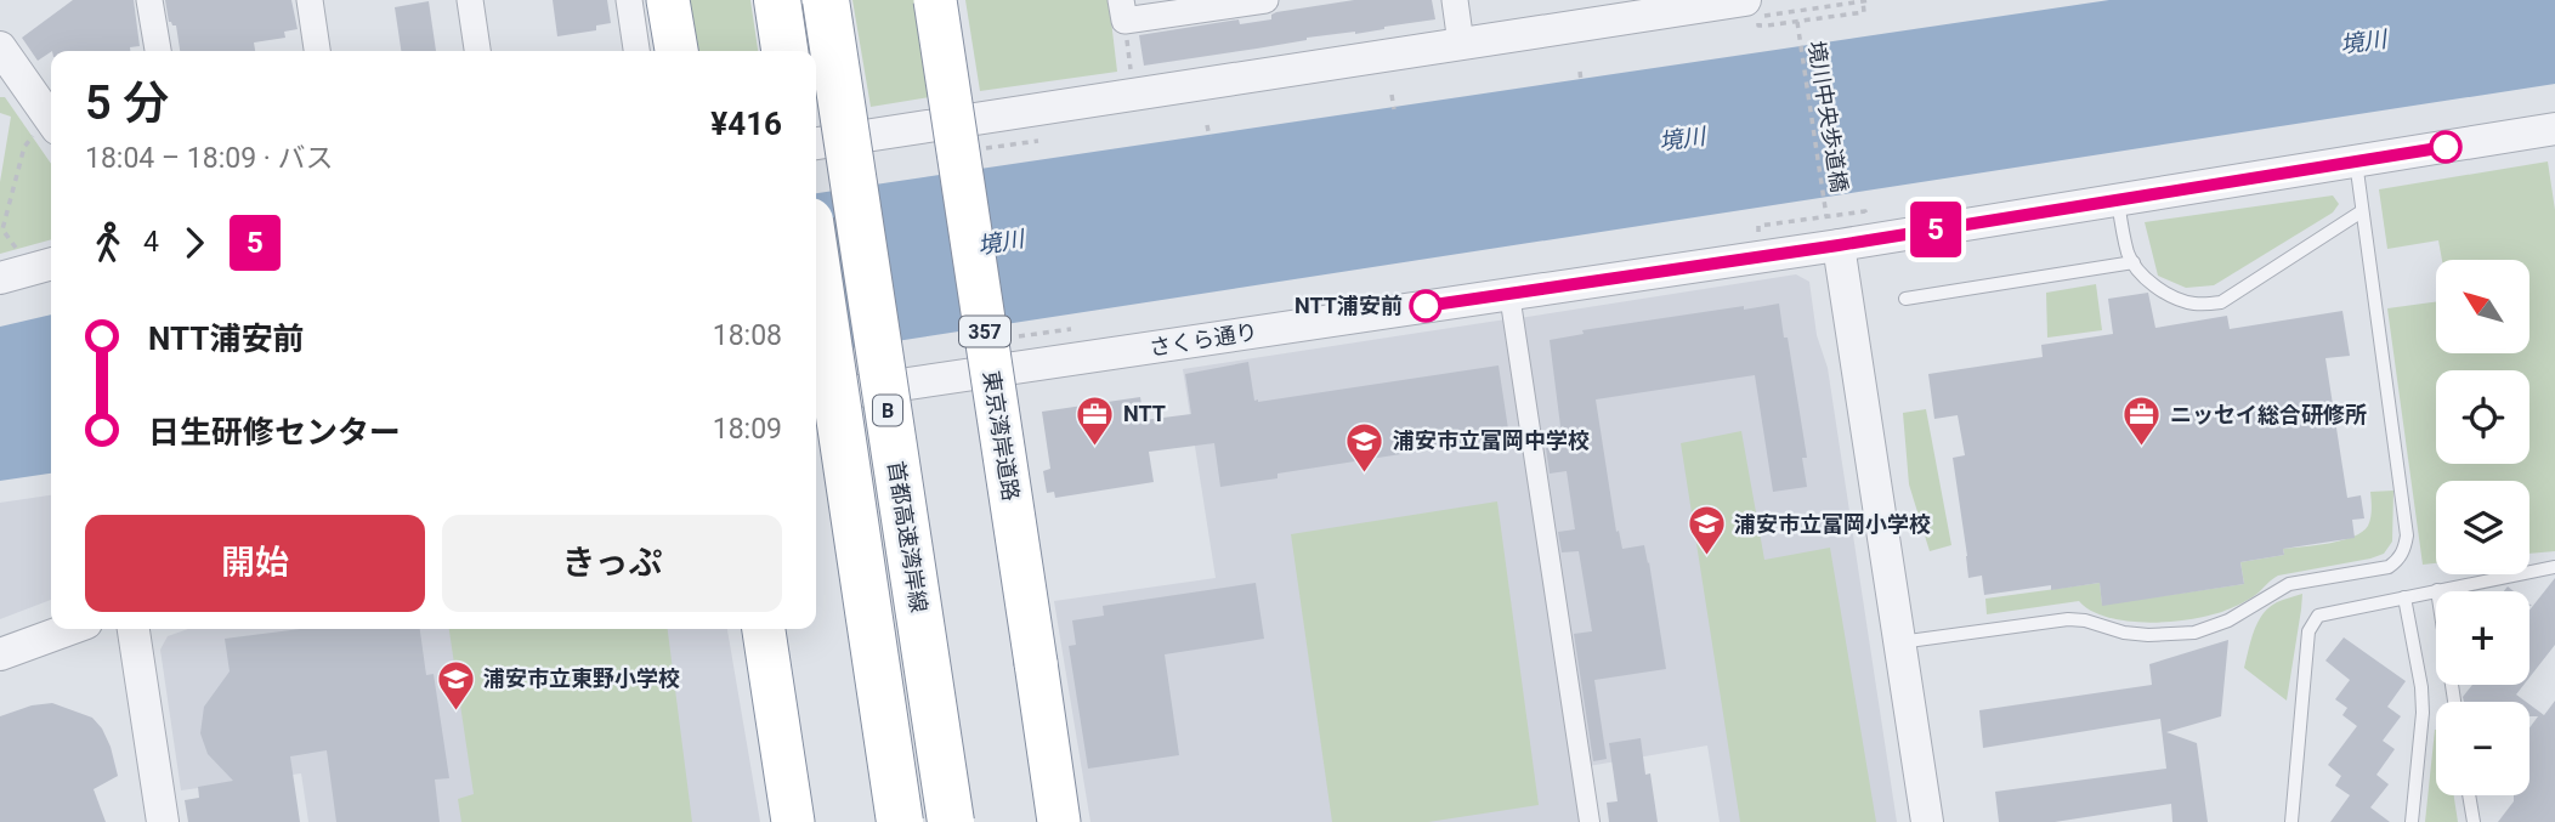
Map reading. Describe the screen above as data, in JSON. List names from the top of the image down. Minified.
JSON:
{"streets":{"highway":["357","B","東京湾岸道路","首都高速湾岸線"],"street":["さくら通り"],"path":["境川中央歩道橋"]},"crossings":[["境川中央歩道橋","さくら通り"]],"water":["境川"],"places":{"other":["NTT浦安前"],"office":["NTT","ニッセイ総合研修所"],"school or university":["浦安市立富岡中学校","浦安市立富岡小学校","浦安市立東野小学校"]},"lines":["bus line 5"],"north":"top left","page":{"on_map":"5","heading":["5 分","18:04 – 18:09 · バス","¥416"],"legs":["4","5"],"map_buttons":["+","−"],"list":[{"name":"NTT浦安前","value":"18:08"},{"name":"日生研修センター","value":"18:09"}],"buttons":["開始","きっぷ"]}}
